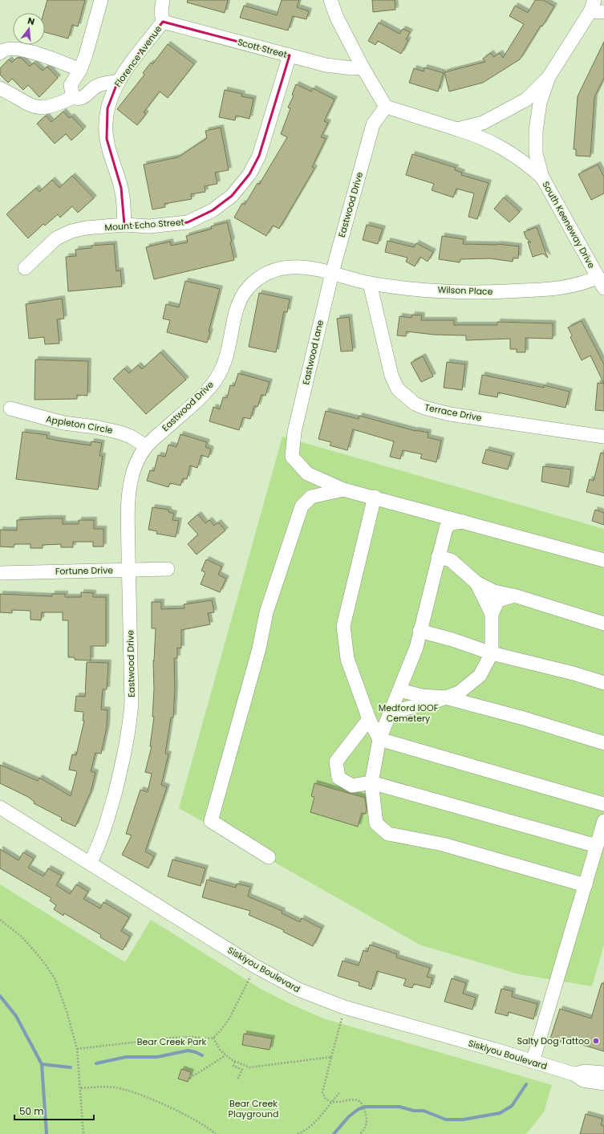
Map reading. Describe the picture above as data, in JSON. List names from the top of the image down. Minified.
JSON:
{"streets":{"street":["Scott Street","Florence Avenue","Eastwood Drive","Mount Echo Street","South Keeneway Drive","Wilson Place","Eastwood Lane","Terrace Drive","Appleton Circle","Fortune Drive","Siskiyou Boulevard"]},"crossings":[["Scott Street","Florence Avenue"],["Scott Street","Mount Echo Street"],["Florence Avenue","Mount Echo Street"],["Eastwood Drive","Wilson Place"],["Eastwood Drive","Eastwood Lane"],["Eastwood Drive","Appleton Circle"],["Eastwood Drive","Fortune Drive"],["Eastwood Drive","Siskiyou Boulevard"],["South Keeneway Drive","Wilson Place"],["Wilson Place","Eastwood Lane"],["Wilson Place","Terrace Drive"]],"parks":["Medford IOOF Cemetery","Bear Creek Park","Bear Creek Playground"],"places":["Salty Dog Tattoo"],"scale_bar":"50 m","north":"top"}
